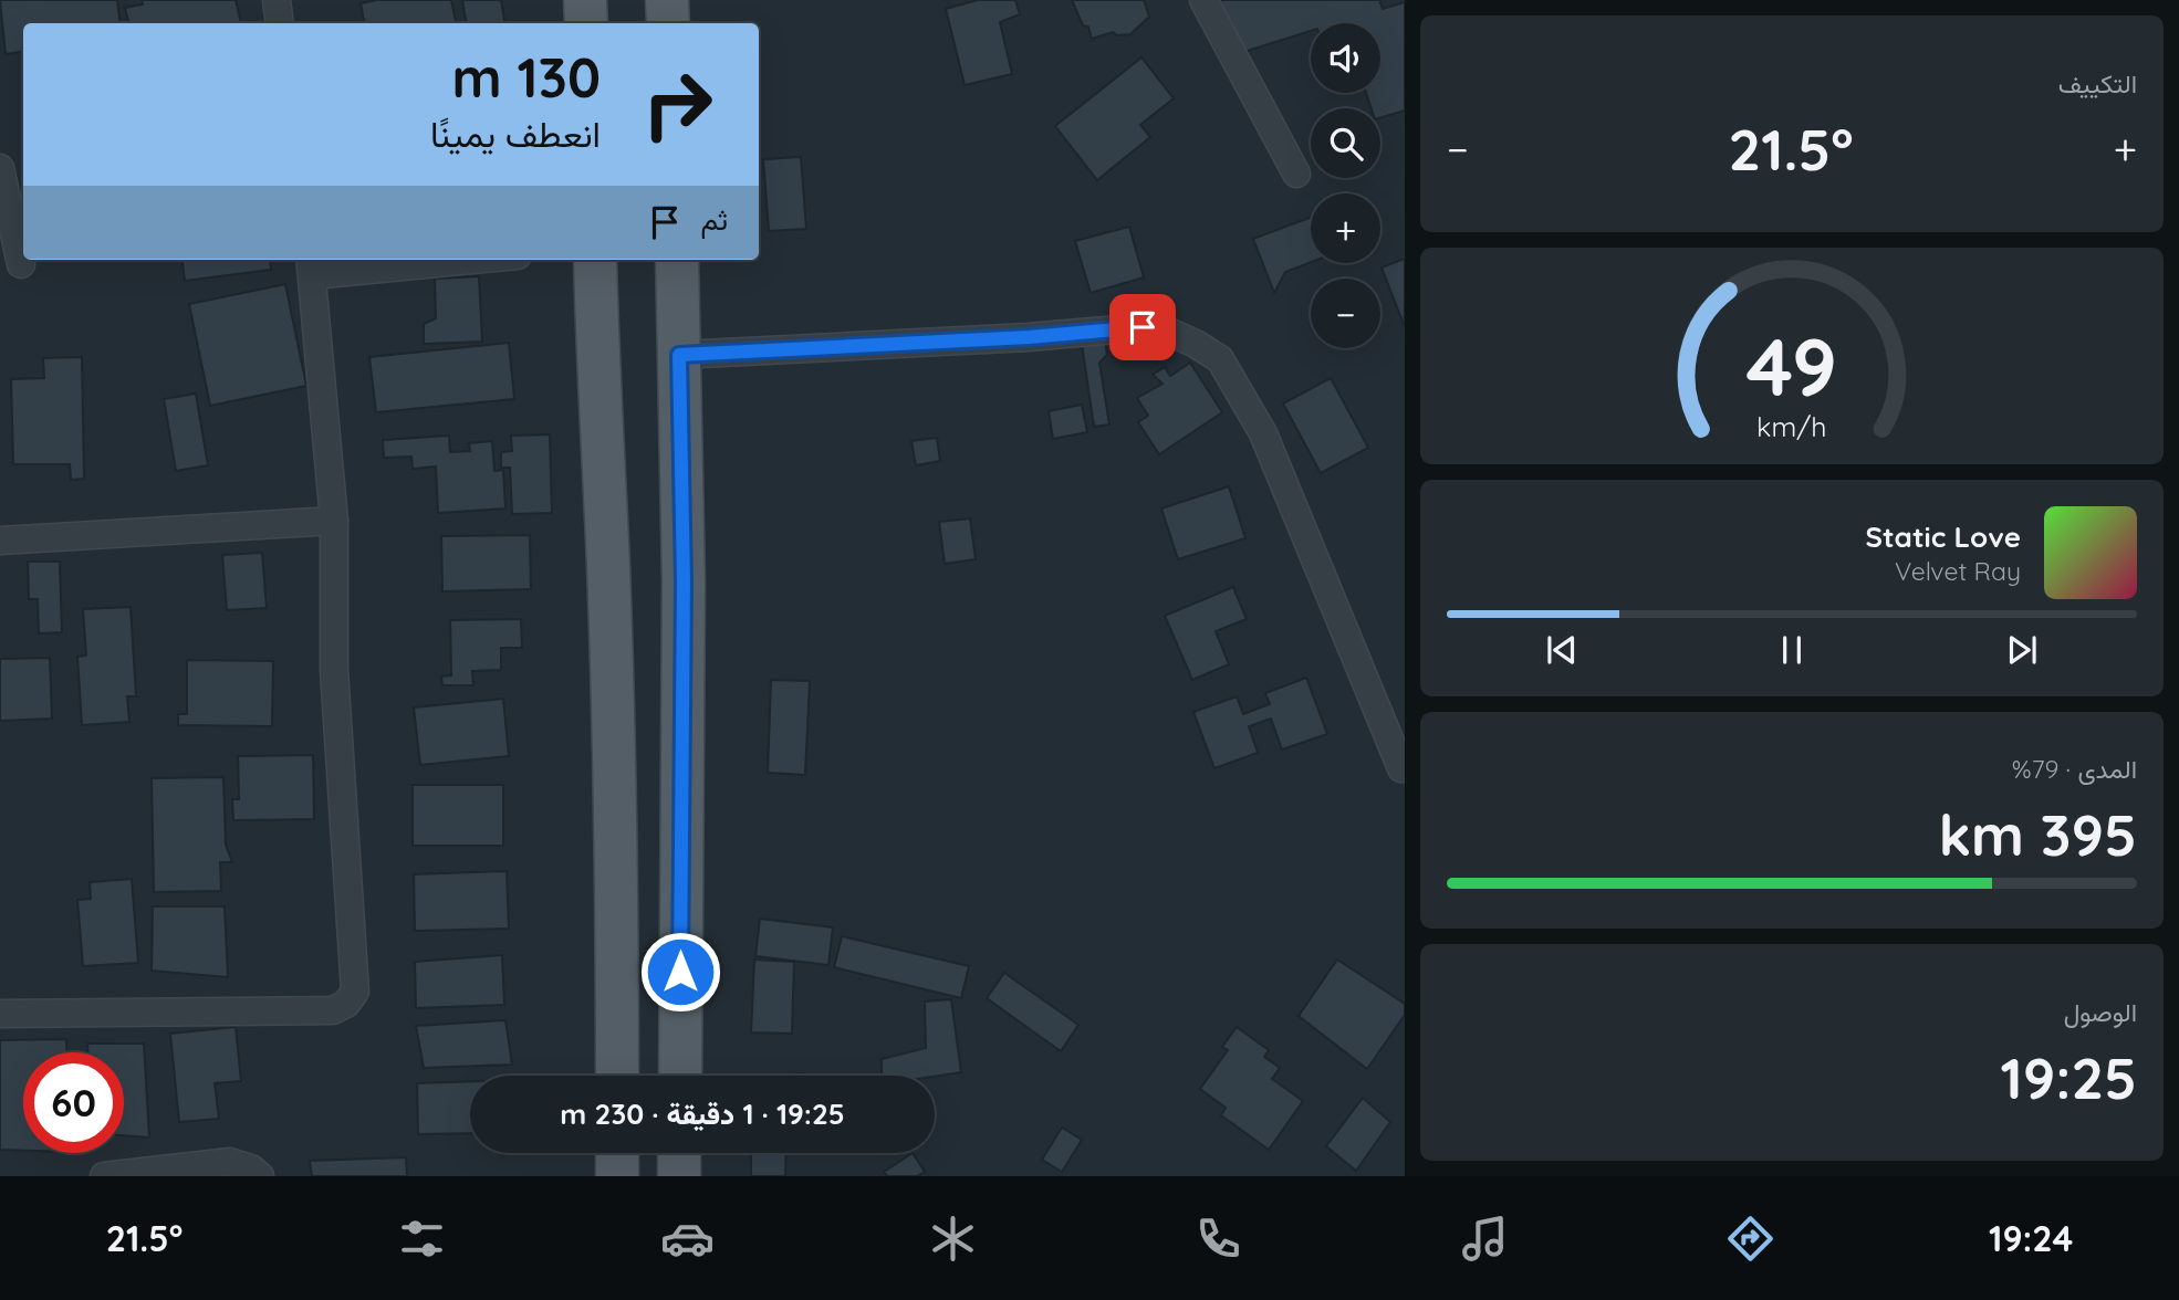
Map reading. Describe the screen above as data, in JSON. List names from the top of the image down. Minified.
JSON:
{"page":{"tile":["التكييف",["المدى · 79%","395 km"],["الوصول","19:25"]],"map_buttons":["+","−"],"turn":["130 m","انعطف يمينًا"],"heat":["−","21.5°","+"],"then":"ثم","song":["Static Love","Velvet Ray"],"limit":"60","trip":"19:25 · 1 دقيقة · 230 m","tabs":["19:24","21.5°"],"gauge":["49","km/h"]}}
